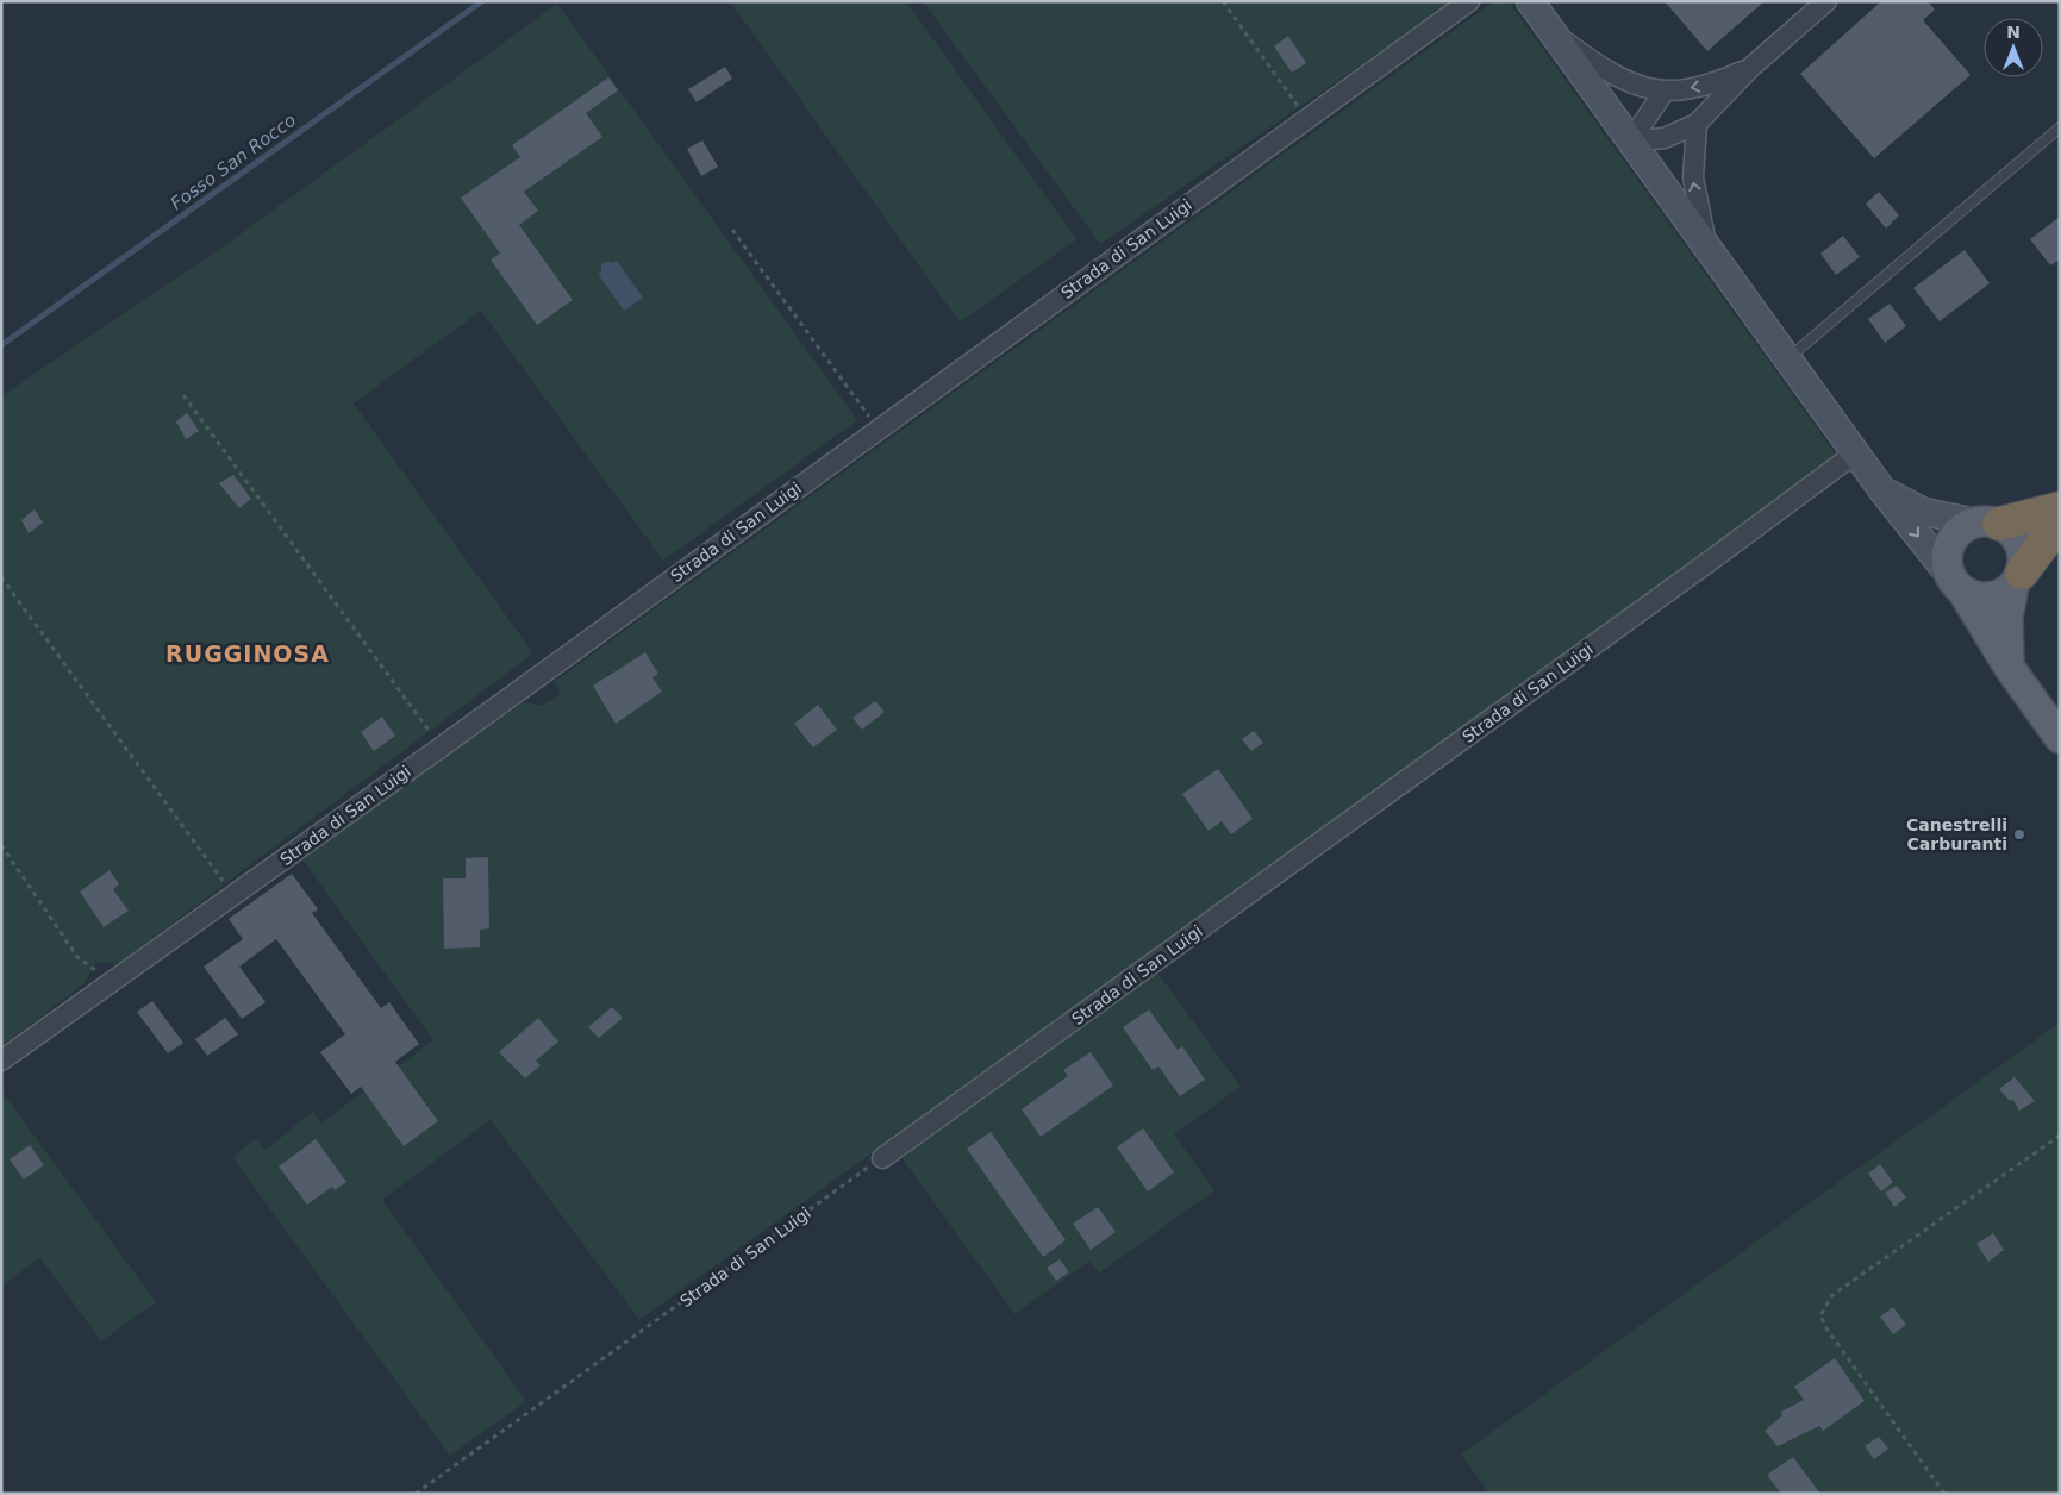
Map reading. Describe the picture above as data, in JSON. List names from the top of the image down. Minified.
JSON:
{"streets":{"street":["Strada di San Luigi"]},"districts":["RUGGINOSA"],"water":["Fosso San Rocco"],"places":["Canestrelli Carburanti"],"north":"top"}
